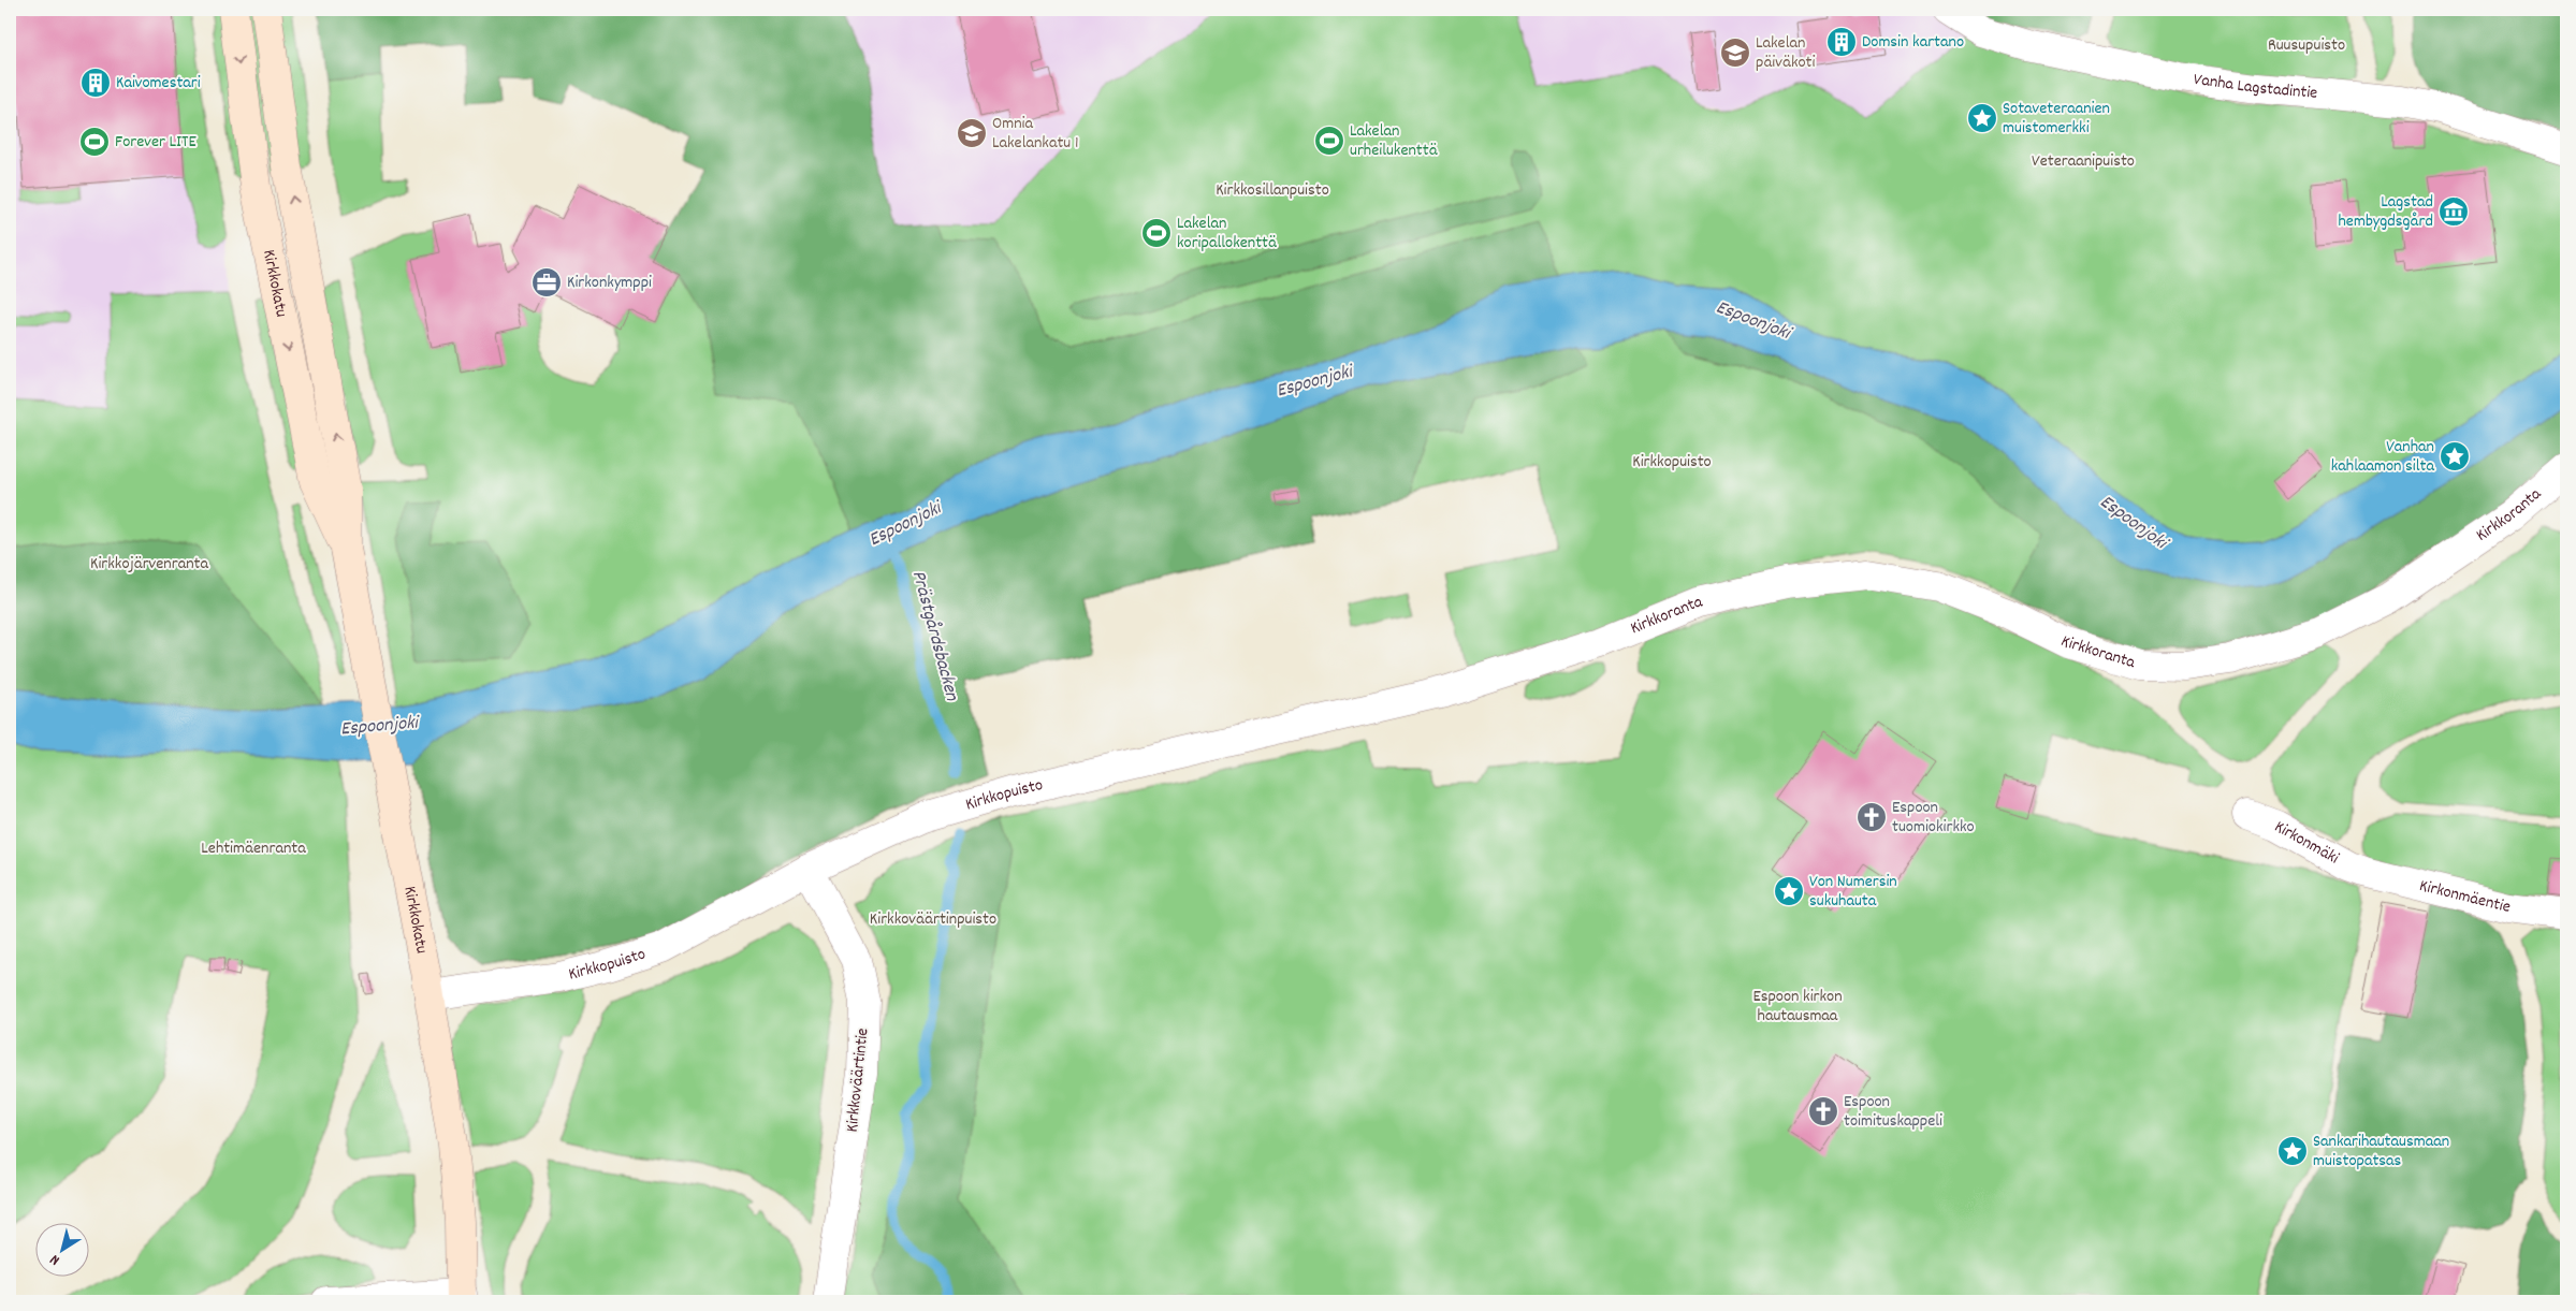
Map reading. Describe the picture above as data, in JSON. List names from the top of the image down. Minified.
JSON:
{"streets":{"main road":["Kirkkokatu"],"street":["Vanha Lagstadintie","Kirkkoranta","Kirkkopuisto","Kirkonmäki","Kirkonmäentie","Kirkkoväärtintie"]},"crossings":[["Kirkkokatu","Kirkkopuisto"],["Kirkkoranta","Kirkkopuisto"],["Kirkkopuisto","Kirkkoväärtintie"],["Kirkonmäki","Kirkonmäentie"]],"water":["Espoonjoki","Prästgårdsbacken"],"parks":["Ruusupuisto","Veteraanipuisto","Kirkkosillanpuisto","Kirkkopuisto","Kirkkojärvenranta","Lehtimäenranta","Kirkkoväärtinpuisto","Espoon kirkon hautausmaa"],"places":{"building":["Domsin kartano","Kaivomestari"],"school or university":["Lakelan päiväkoti","Omnia Lakelankatu 1"],"place":["Sotaveteraanien muistomerkki","Vanhan kahlaamon silta","Von Numersin sukuhauta","Sankarihautausmaan muistopatsas"],"sports":["Lakelan urheilukenttä","Forever LITE","Lakelan koripallokenttä"],"museum":["Lagstad hembygdsgård"],"office":["Kirkonkymppi"],"church":["Espoon tuomiokirkko","Espoon toimituskappeli"]},"north":"bottom left"}
